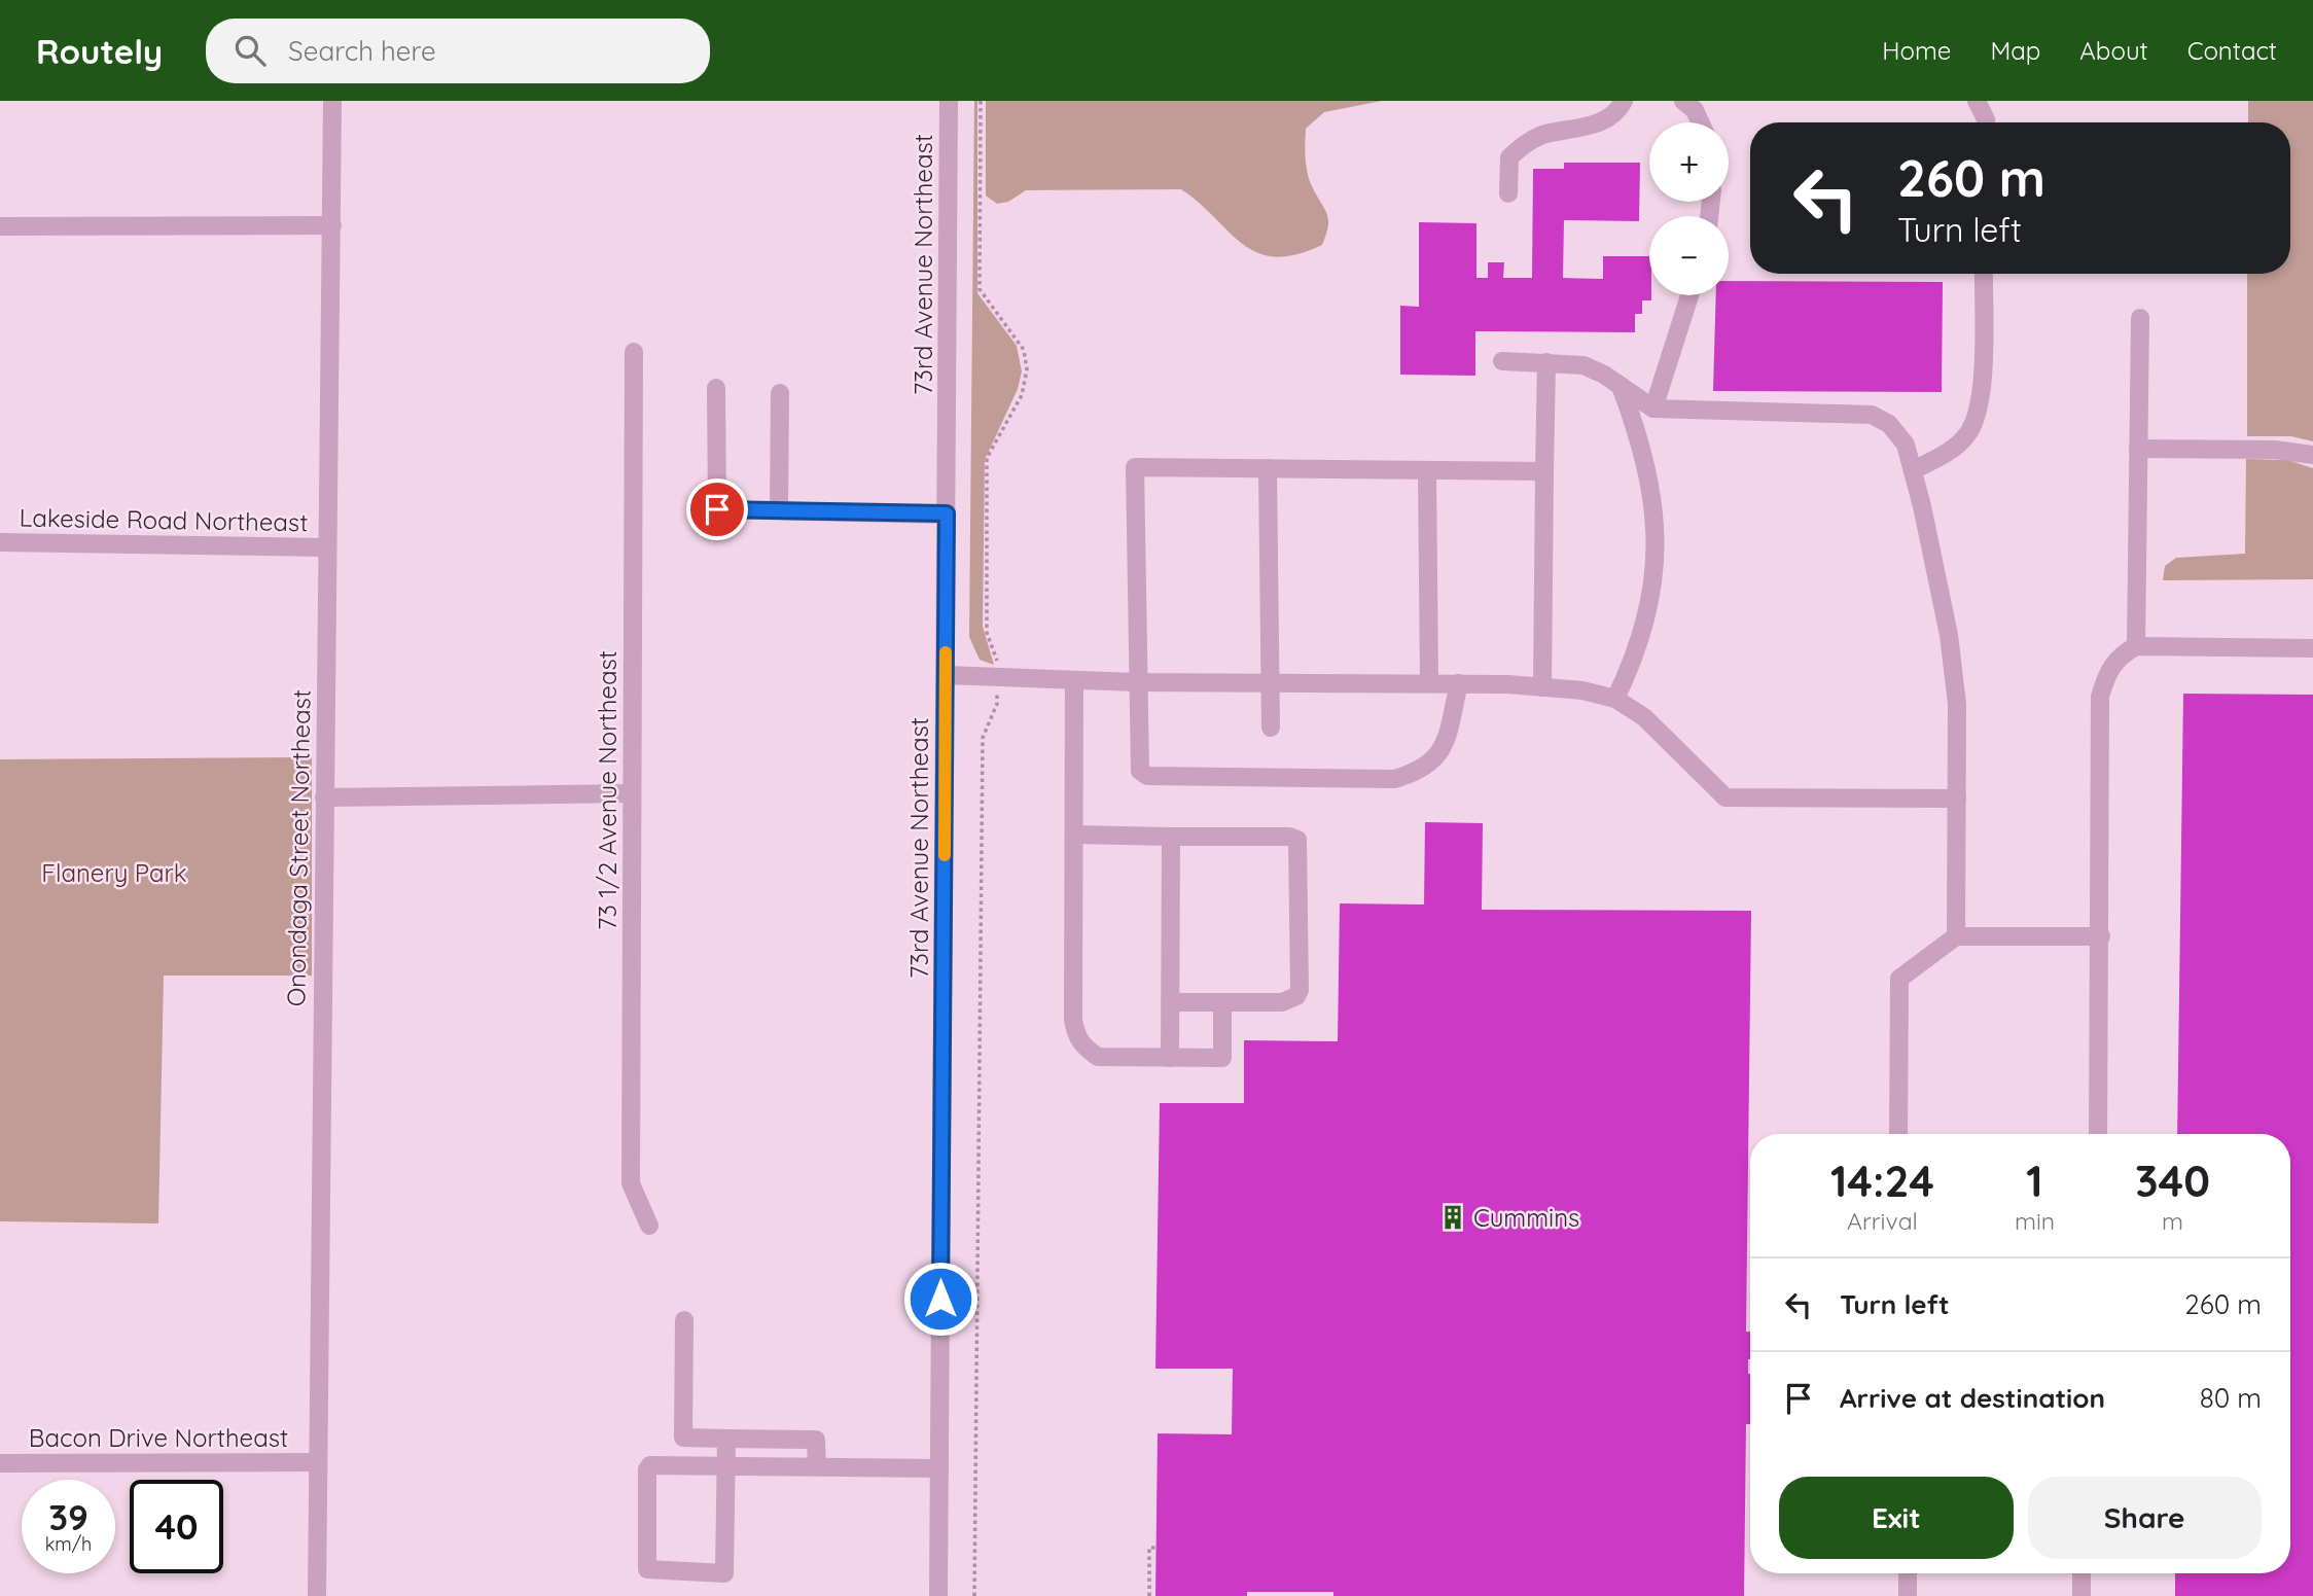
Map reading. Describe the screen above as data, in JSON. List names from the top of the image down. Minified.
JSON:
{"streets":{"street":["73rd Avenue Northeast","Lakeside Road Northeast","73 1/2 Avenue Northeast","Onondaga Street Northeast","Bacon Drive Northeast"]},"crossings":[["Lakeside Road Northeast","Onondaga Street Northeast"],["Onondaga Street Northeast","Bacon Drive Northeast"]],"parks":["Flanery Park"],"places":{"building":["Cummins"]},"page":{"header":"Routely","search":"Search here","nav":["Home","Map","About","Contact"],"map_buttons":["+","−"],"turn":["260 m","Turn left"],"eta":["14:24","Arrival","1","min","340","m"],"list":[{"name":"Turn left","value":"260 m"},{"name":"Arrive at destination","value":"80 m"}],"buttons":["Exit","Share"],"speed":"39 km/h","limit":"40"}}
